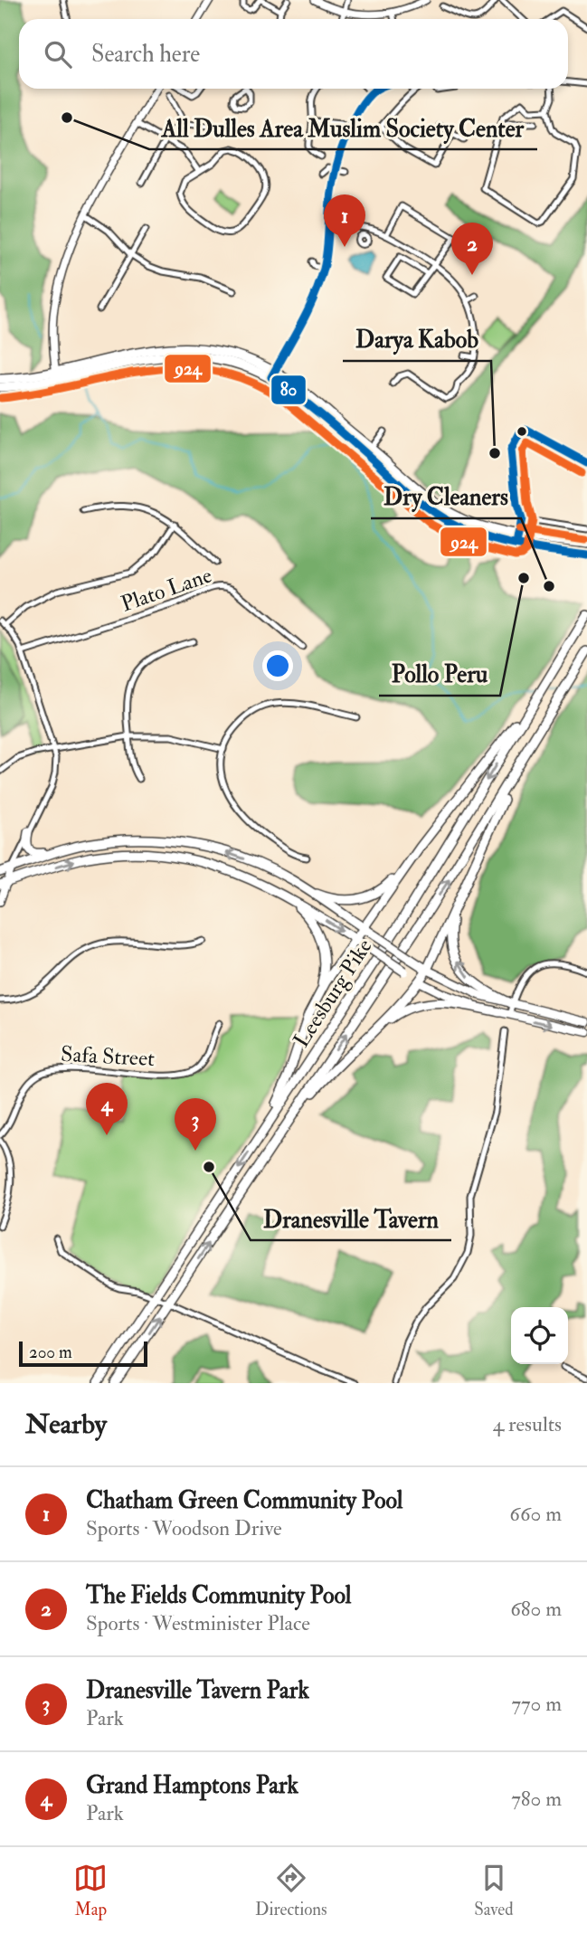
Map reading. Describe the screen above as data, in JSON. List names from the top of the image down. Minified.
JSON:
{"streets":{"main road":["Leesburg Pike"],"street":["Plato Lane","Safa Street"]},"places":["All Dulles Area Muslim Society Center","Darya Kabob","Pollo Peru","Dry Cleaners","Dranesville Tavern"],"lines":["transit line 80","transit line 924"],"scale_bar":"200 m","page":{"search":"Search here","pins":["1","2","4","3"],"scale":"200 m","heading":["Nearby","4 results"],"list":[{"mark":"1","name":"Chatham Green Community Pool","note":"Sports · Woodson Drive","value":"660 m"},{"mark":"2","name":"The Fields Community Pool","note":"Sports · Westminister Place","value":"680 m"},{"mark":"3","name":"Dranesville Tavern Park","note":"Park","value":"770 m"},{"mark":"4","name":"Grand Hamptons Park","note":"Park","value":"780 m"}],"nav":["Map","Directions","Saved"]}}
